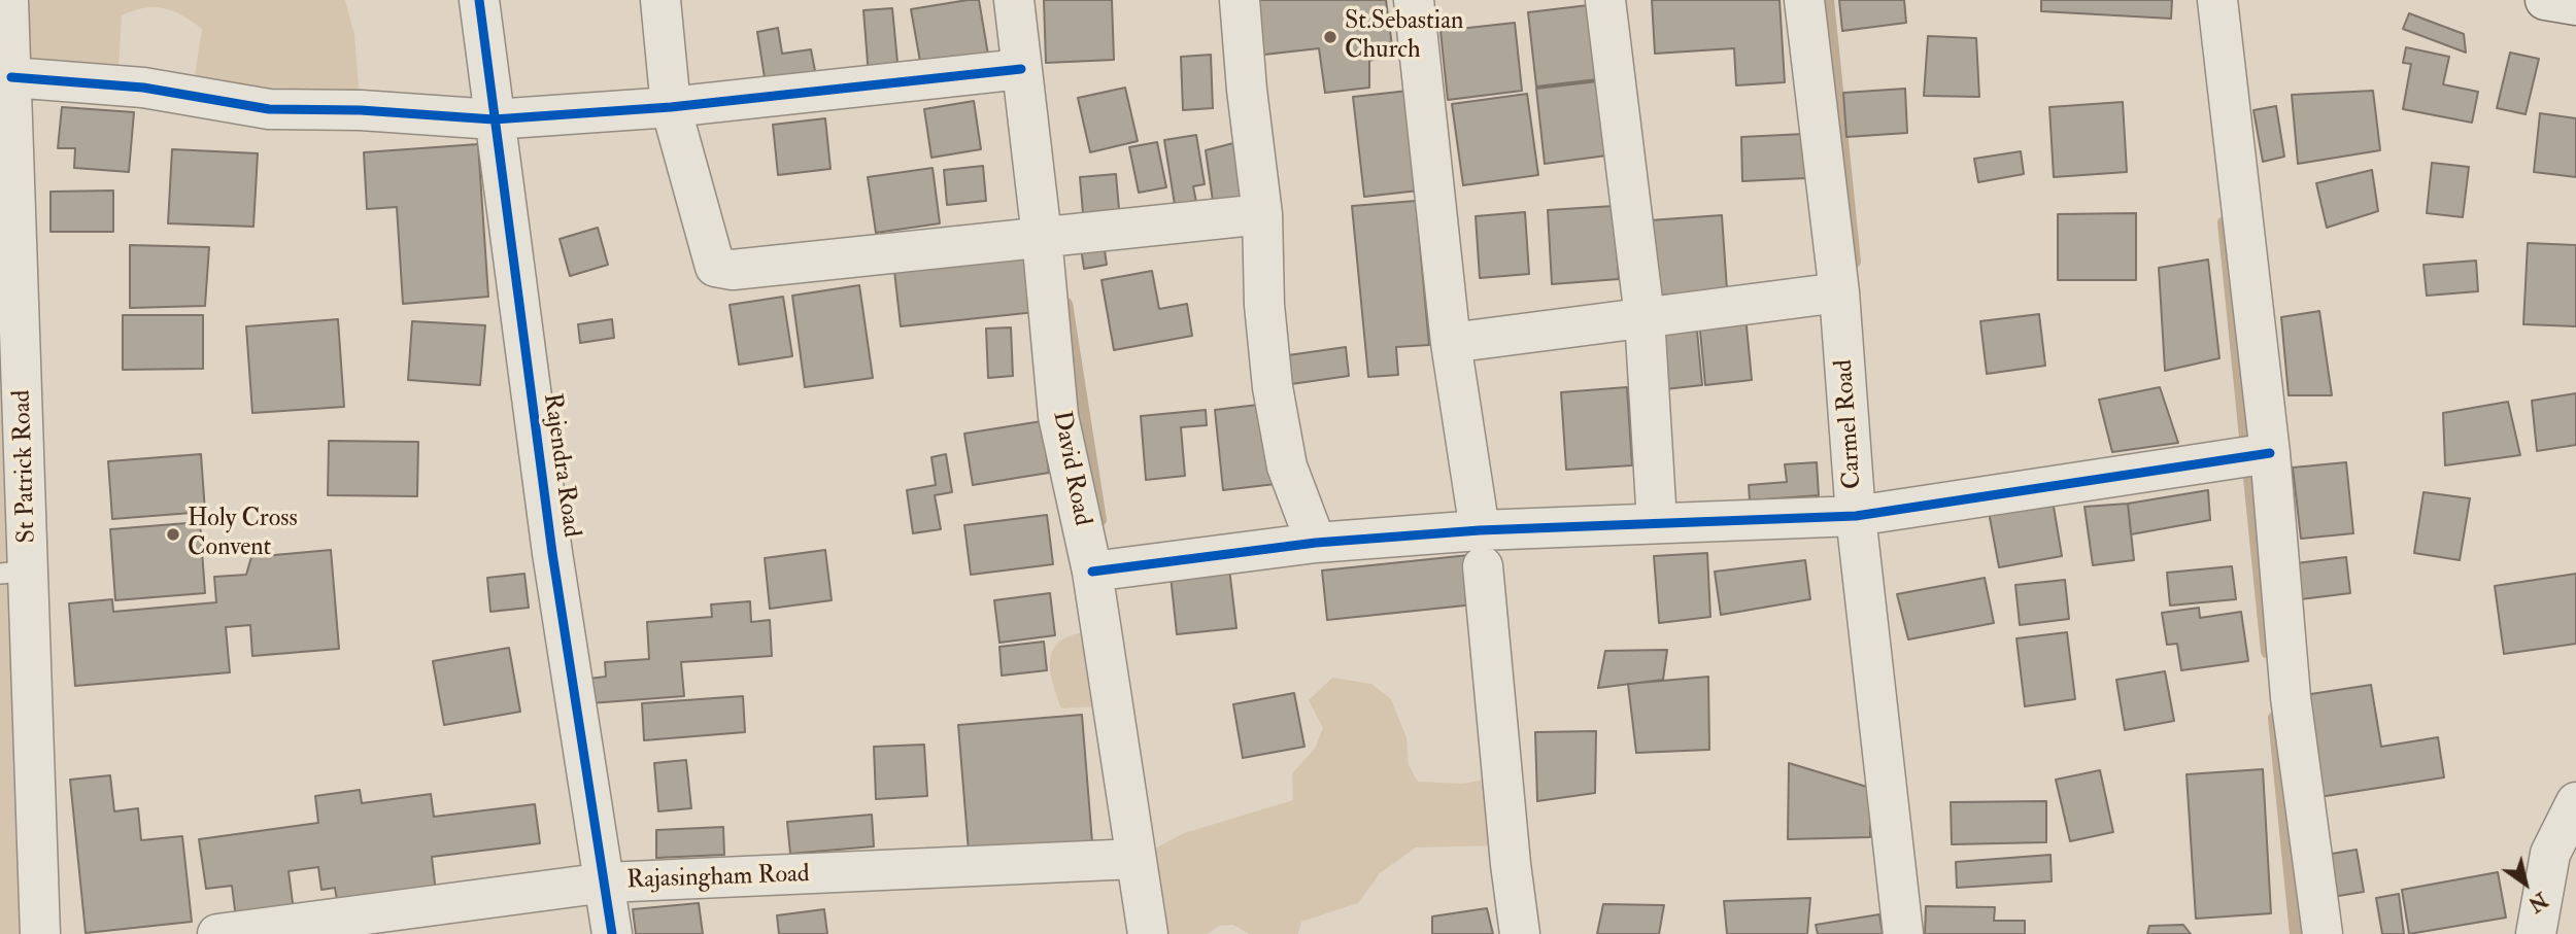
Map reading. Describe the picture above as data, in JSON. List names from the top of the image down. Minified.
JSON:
{"streets":{"street":["Carmel Road","Rajendra Road","St Patrick Road","David Road","Rajasingham Road"]},"crossings":[["Rajendra Road","Rajasingham Road"],["David Road","Rajasingham Road"]],"places":["St.Sebastian Church","Holy Cross Convent"],"north":"bottom right"}
